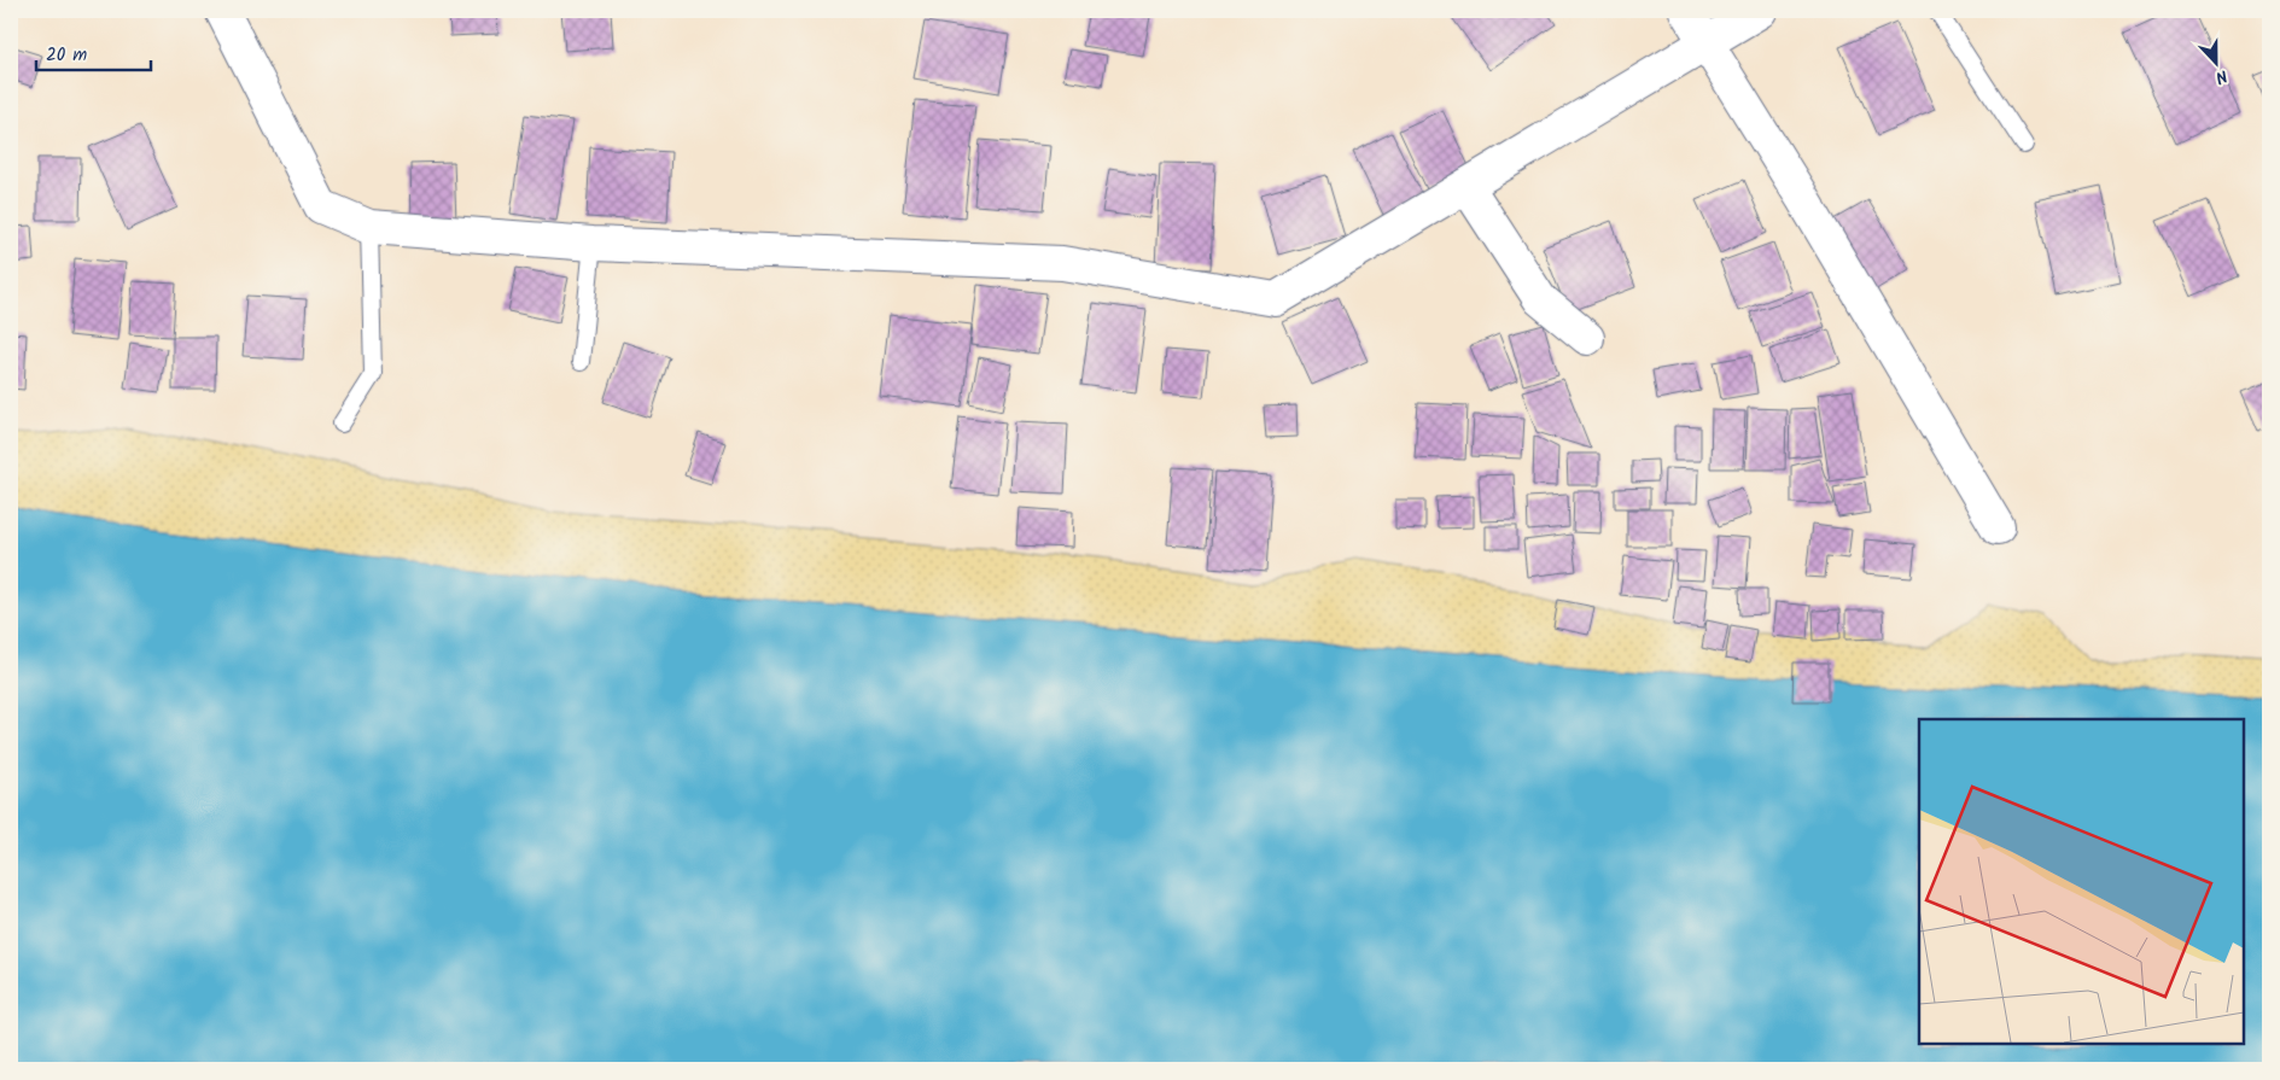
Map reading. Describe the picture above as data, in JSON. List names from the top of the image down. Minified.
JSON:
{"scale_bar":"20 m","north":"bottom"}
